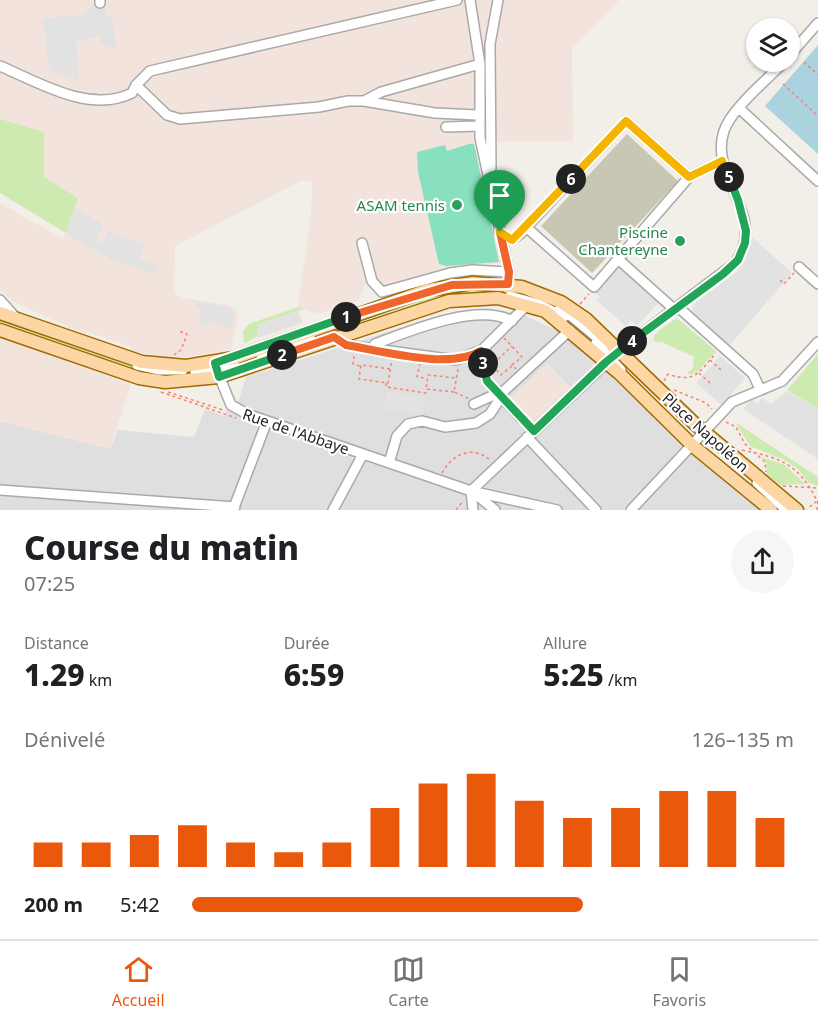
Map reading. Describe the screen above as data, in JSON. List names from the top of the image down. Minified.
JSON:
{"streets":{"main road":["Place Napoléon"],"street":["Rue de l'Abbaye"]},"places":["ASAM tennis","Piscine Chantereyne"],"page":{"pins":["5","6","1","4","2","3"],"heading":["Course du matin","07:25"],"stats":[["Distance","1.29 km"],["Durée","6:59"],["Allure","5:25 /km"]],"chart":["Dénivelé","126–135 m"],"list":[{"name":"200 m","note":"5:42"}],"tabs":["Accueil","Carte","Favoris"]}}
